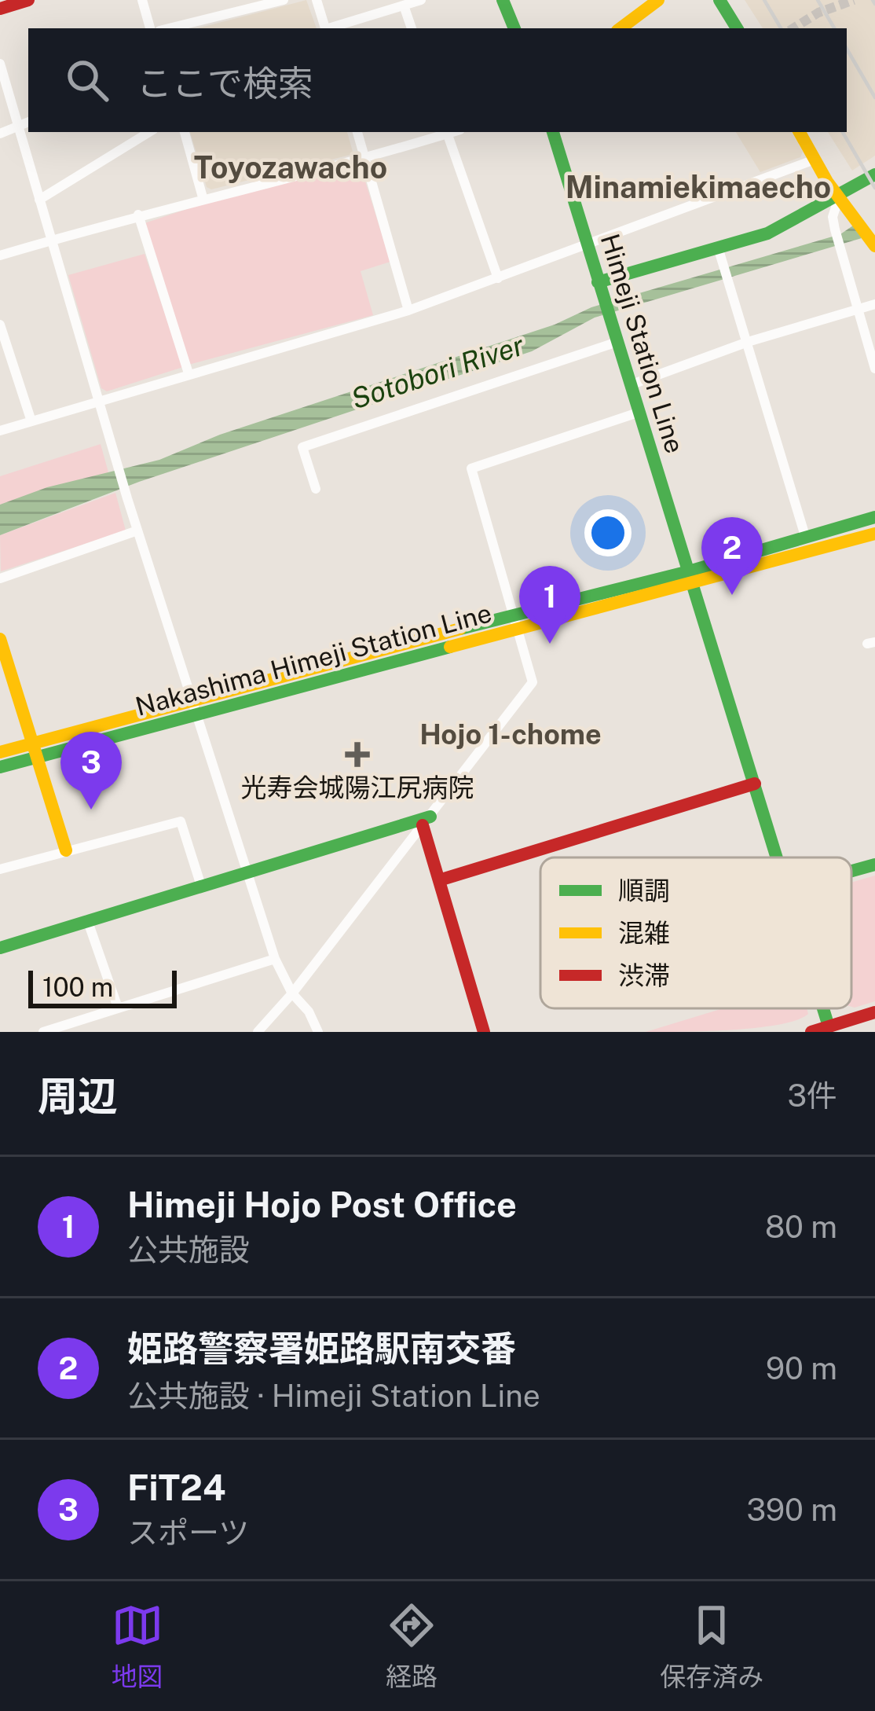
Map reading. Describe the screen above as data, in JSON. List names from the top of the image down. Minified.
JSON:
{"streets":{"main road":["Himeji Station Line","Nakashima Himeji Station Line"]},"crossings":[["Himeji Station Line","Nakashima Himeji Station Line"]],"districts":["Toyozawacho","Minamiekimaecho","Hojo 1-chome"],"water":["Sotobori River"],"places":{"health":["光寿会城陽江尻病院"]},"legend":["順調","混雑","渋滞"],"scale_bar":"100 m","page":{"search":"ここで検索","pins":["2","1","3"],"scale":"100 m","heading":["周辺","3件"],"list":[{"mark":"1","name":"Himeji Hojo Post Office","note":"公共施設","value":"80 m"},{"mark":"2","name":"姫路警察署姫路駅南交番","note":"公共施設 · Himeji Station Line","value":"90 m"},{"mark":"3","name":"FiT24","note":"スポーツ","value":"390 m"}],"nav":["地図","経路","保存済み"]}}
